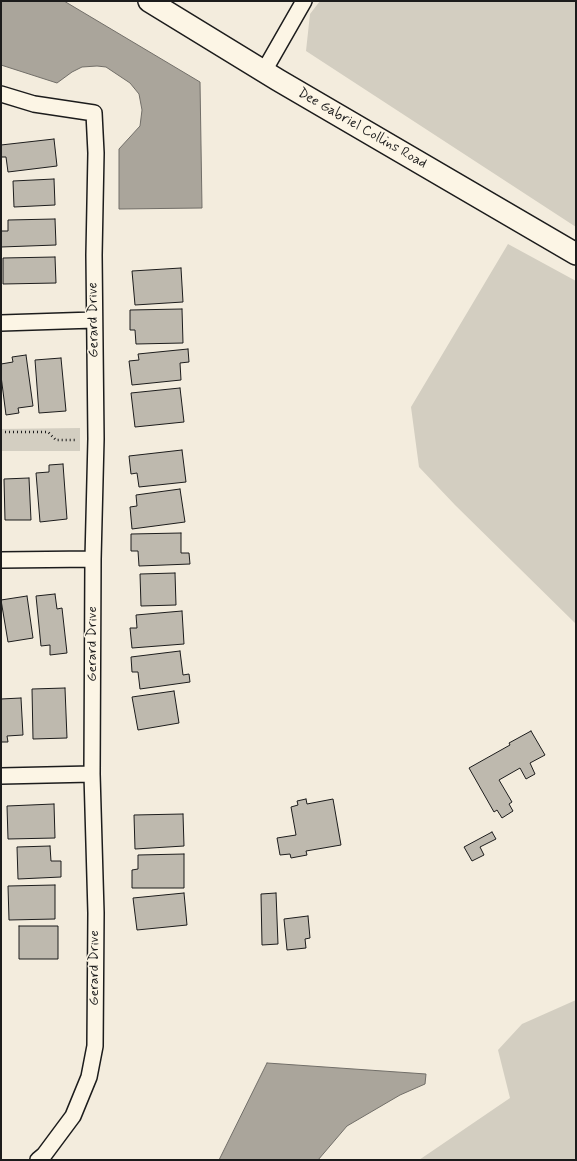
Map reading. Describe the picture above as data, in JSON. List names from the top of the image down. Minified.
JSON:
{"streets":{"street":["Dee Gabriel Collins Road","Gerard Drive"]}}
